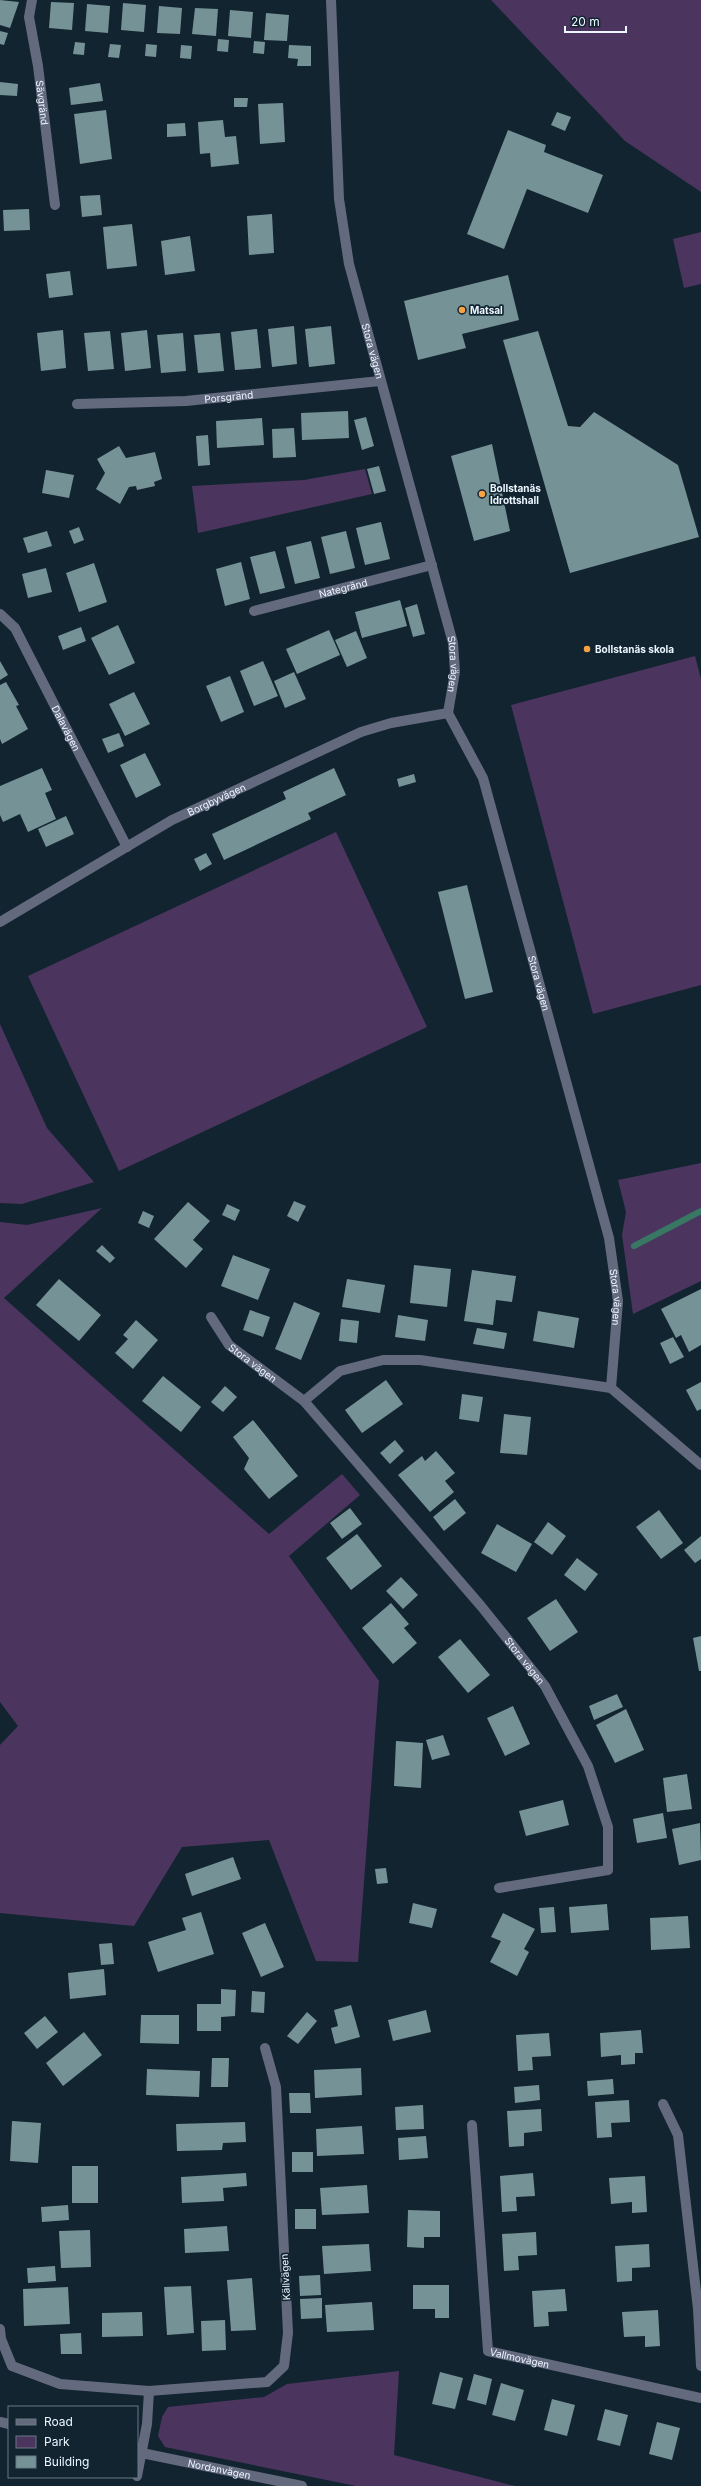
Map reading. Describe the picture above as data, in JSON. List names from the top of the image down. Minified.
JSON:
{"streets":{"street":["Sävgränd","Stora vägen","Porsgränd","Nategränd","Dalavägen","Borgbyvägen","Källvägen","Vallmovägen","Nordanvägen"]},"crossings":[["Stora vägen","Porsgränd"],["Stora vägen","Nategränd"],["Stora vägen","Borgbyvägen"],["Dalavägen","Borgbyvägen"]],"places":["Matsal","Bollstanäs Idrottshall","Bollstanäs skola"],"legend":["Road","Park","Building"],"scale_bar":"20 m"}
